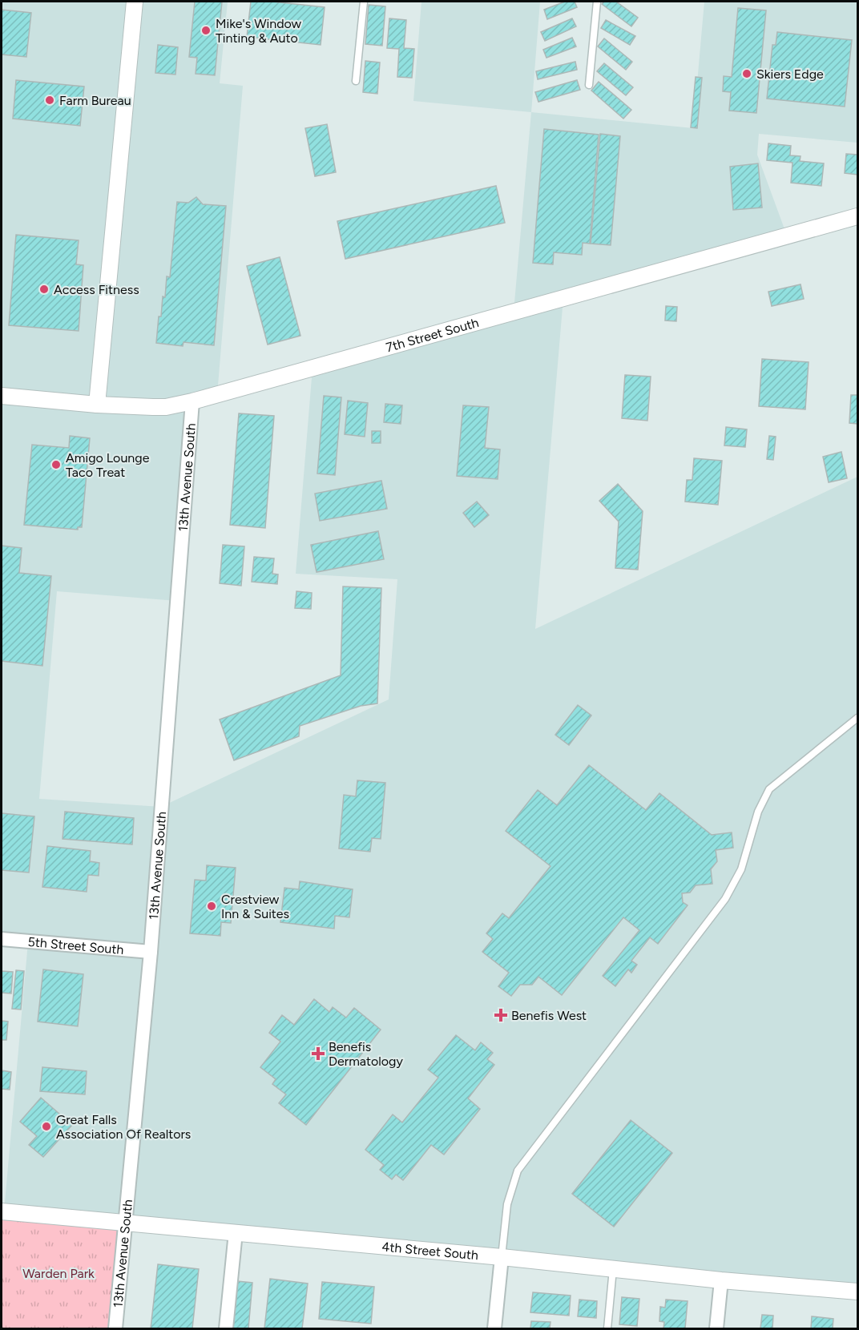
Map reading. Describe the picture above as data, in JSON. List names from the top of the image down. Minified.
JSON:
{"streets":{"street":["7th Street South","13th Avenue South","5th Street South","4th Street South"]},"crossings":[["7th Street South","13th Avenue South"],["13th Avenue South","5th Street South"],["13th Avenue South","4th Street South"]],"parks":["Warden Park"],"places":{"other":["Mike's Window Tinting & Auto","Skiers Edge","Farm Bureau","Access Fitness","Amigo Lounge Taco Treat","Crestview Inn & Suites","Great Falls Association Of Realtors"],"health":["Benefis West","Benefis Dermatology"]}}
